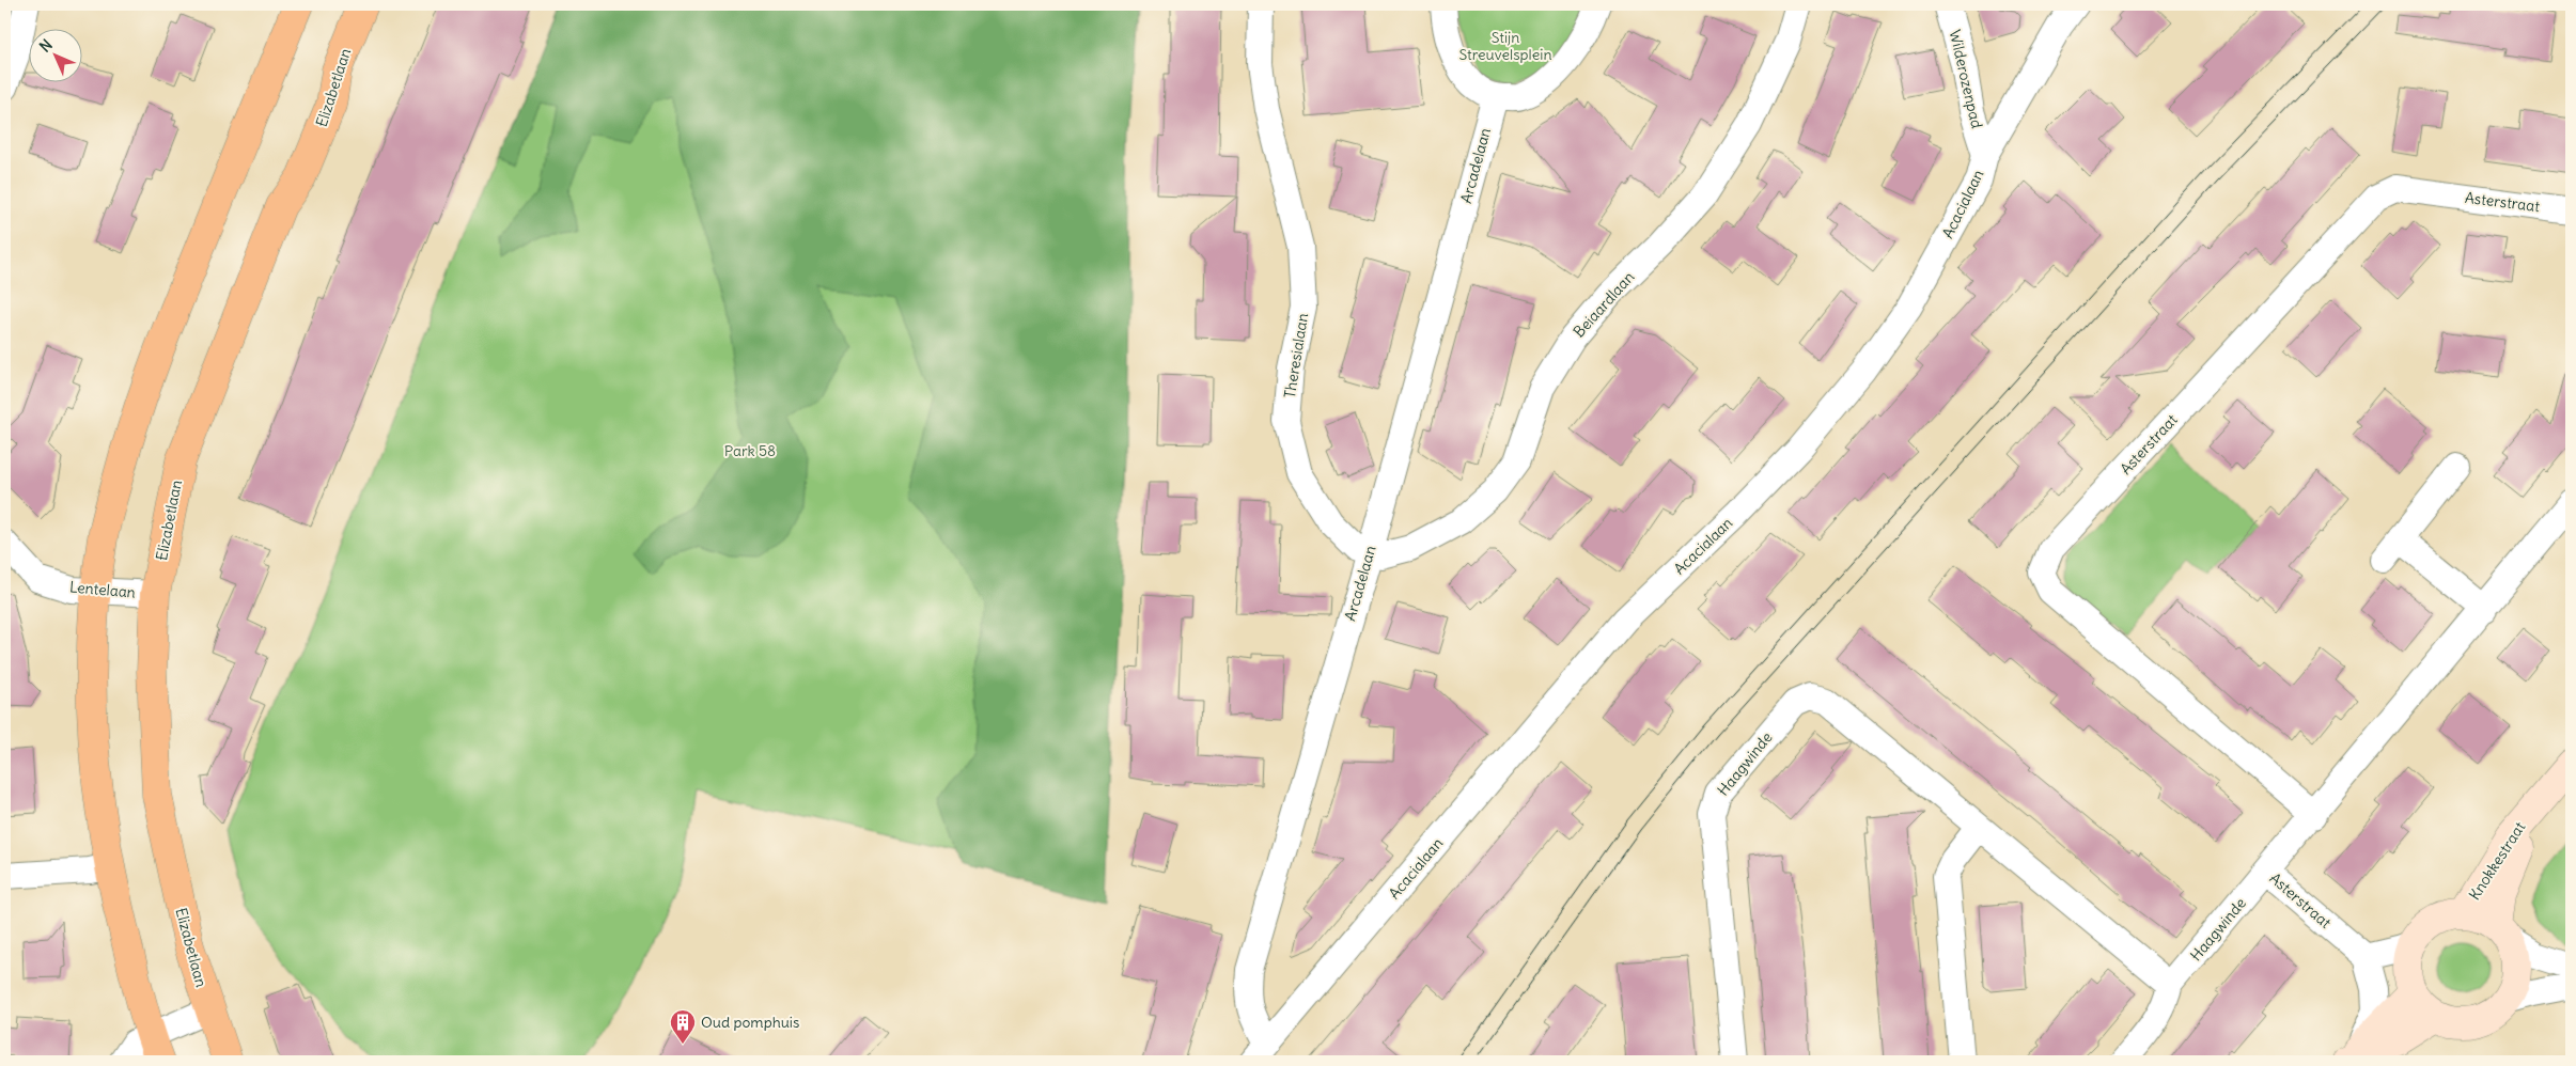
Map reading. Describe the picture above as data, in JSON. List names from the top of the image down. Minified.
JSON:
{"streets":{"main road":["Elizabetlaan"],"street":["Wilderozenpad","Arcadelaan","Asterstraat","Acacialaan","Beiaardlaan","Theresialaan","Lentelaan","Haagwinde","Knokkestraat"]},"crossings":[["Wilderozenpad","Acacialaan"],["Elizabetlaan","Lentelaan"],["Arcadelaan","Acacialaan"],["Arcadelaan","Beiaardlaan"],["Arcadelaan","Theresialaan"],["Asterstraat","Haagwinde"],["Beiaardlaan","Theresialaan"]],"parks":["Stijn Streuvelsplein","Park 58"],"places":{"building":["Oud pomphuis"]},"north":"top left"}
